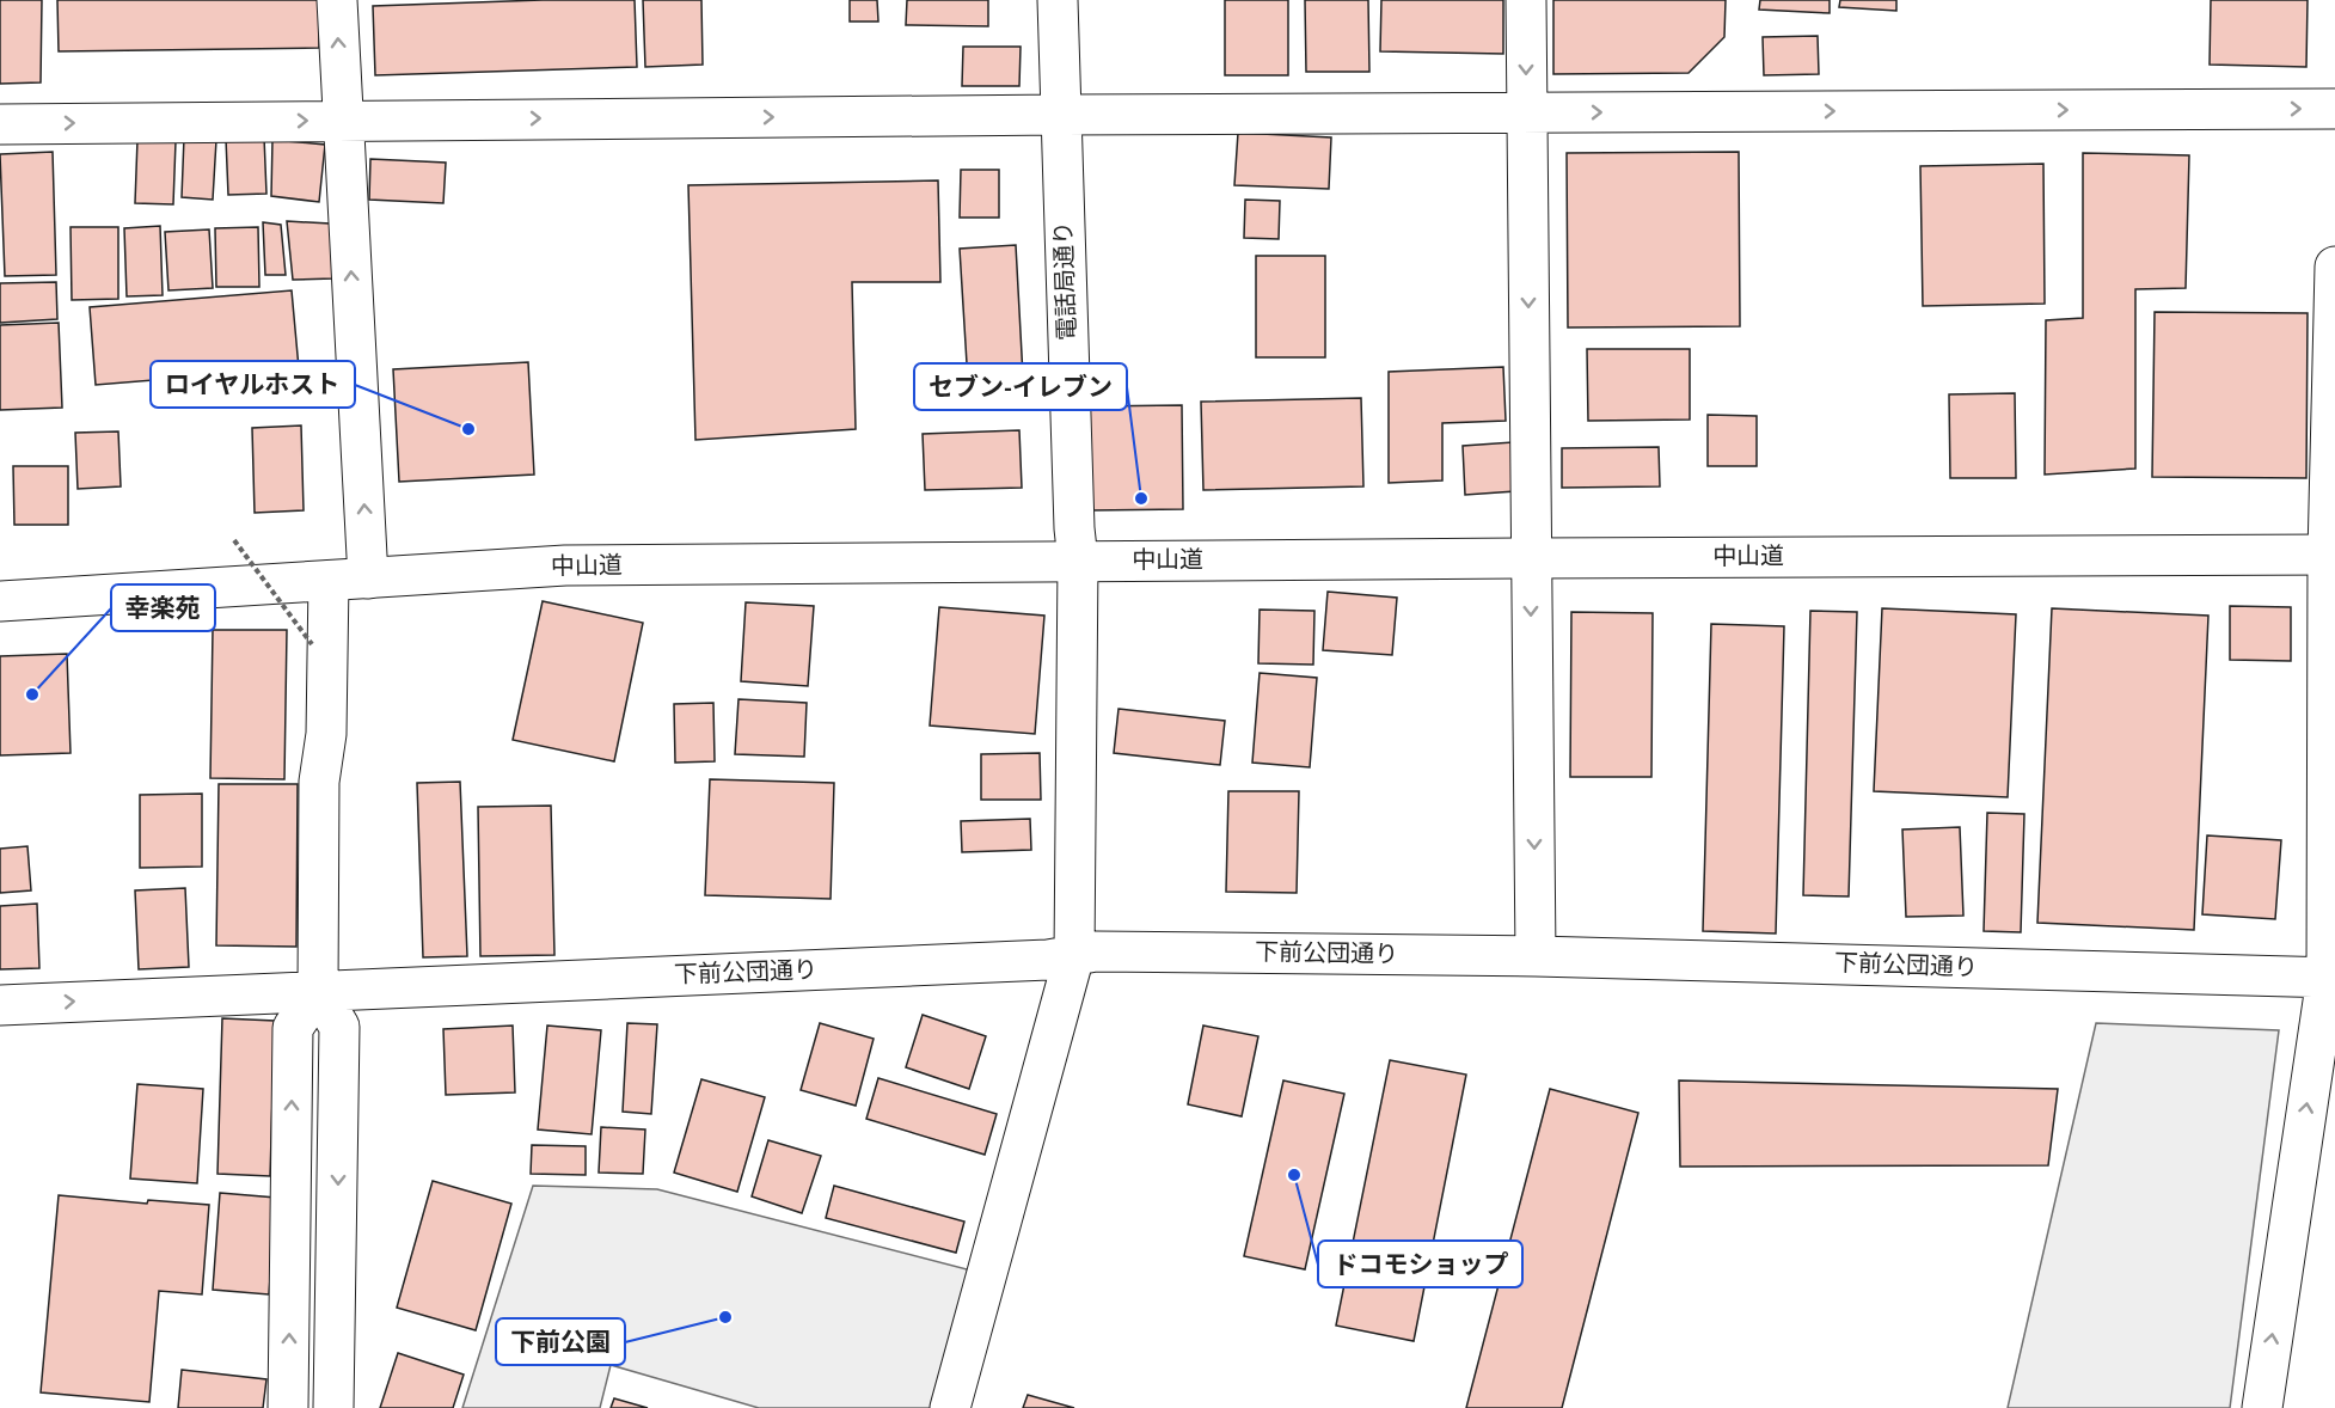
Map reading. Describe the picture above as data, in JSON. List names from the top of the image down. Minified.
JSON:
{"streets":{"main road":["電話局通り","中山道","下前公団通り"]},"crossings":[["電話局通り","中山道"],["電話局通り","下前公団通り"]],"places":["ロイヤルホスト","セブン-イレブン","幸楽苑","ドコモショップ","下前公園"]}
